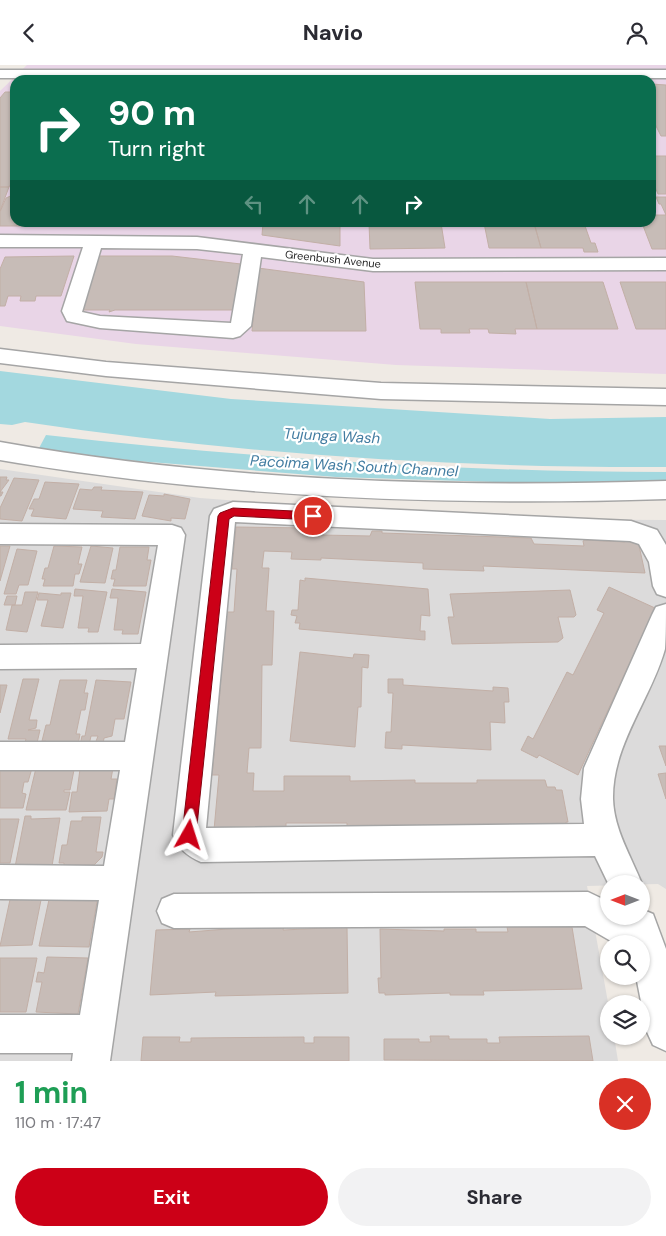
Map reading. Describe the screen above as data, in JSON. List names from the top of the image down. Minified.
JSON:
{"streets":{"street":["Greenbush Avenue"]},"water":["Tujunga Wash","Pacoima Wash South Channel"],"north":"left","page":{"header":"Navio","turn":["90 m","Turn right"],"heading":["1 min","110 m · 17:47"],"buttons":["Exit","Share"]}}
